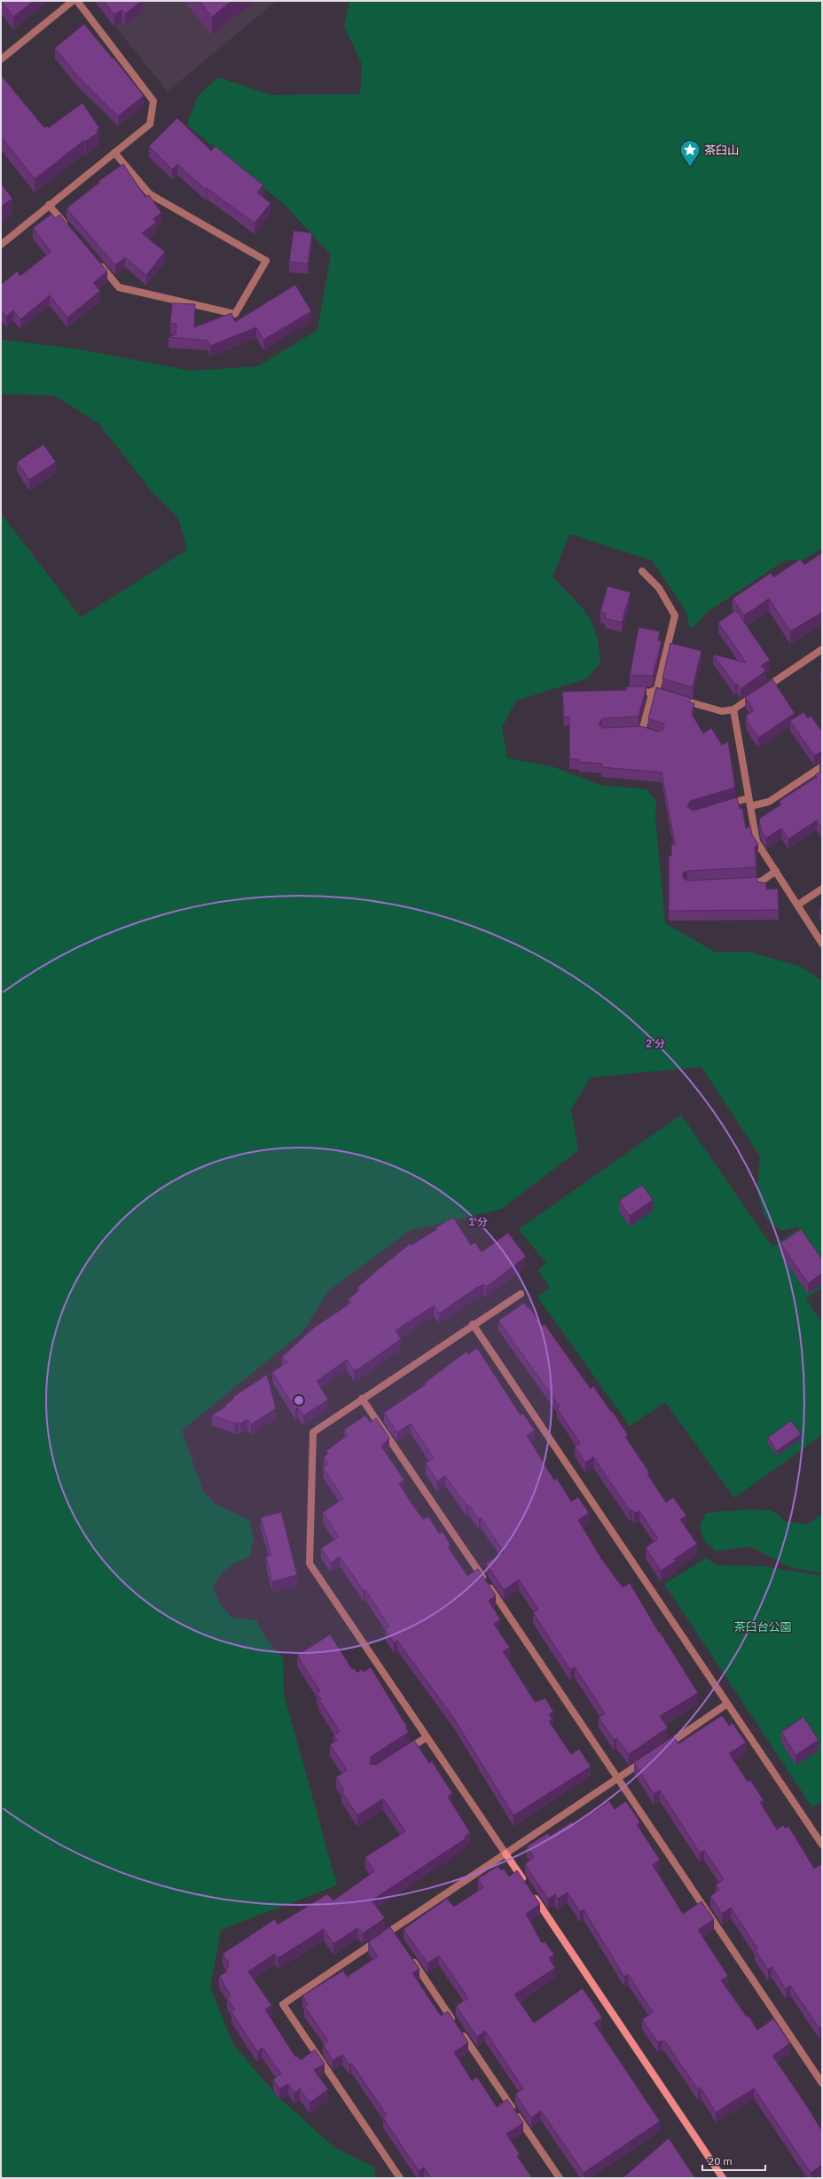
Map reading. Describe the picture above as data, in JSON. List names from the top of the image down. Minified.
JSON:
{"parks":["茶臼台公園"],"places":{"place":["茶臼山"]},"scale_bar":"20 m","rings":["2 分","1 分"]}
